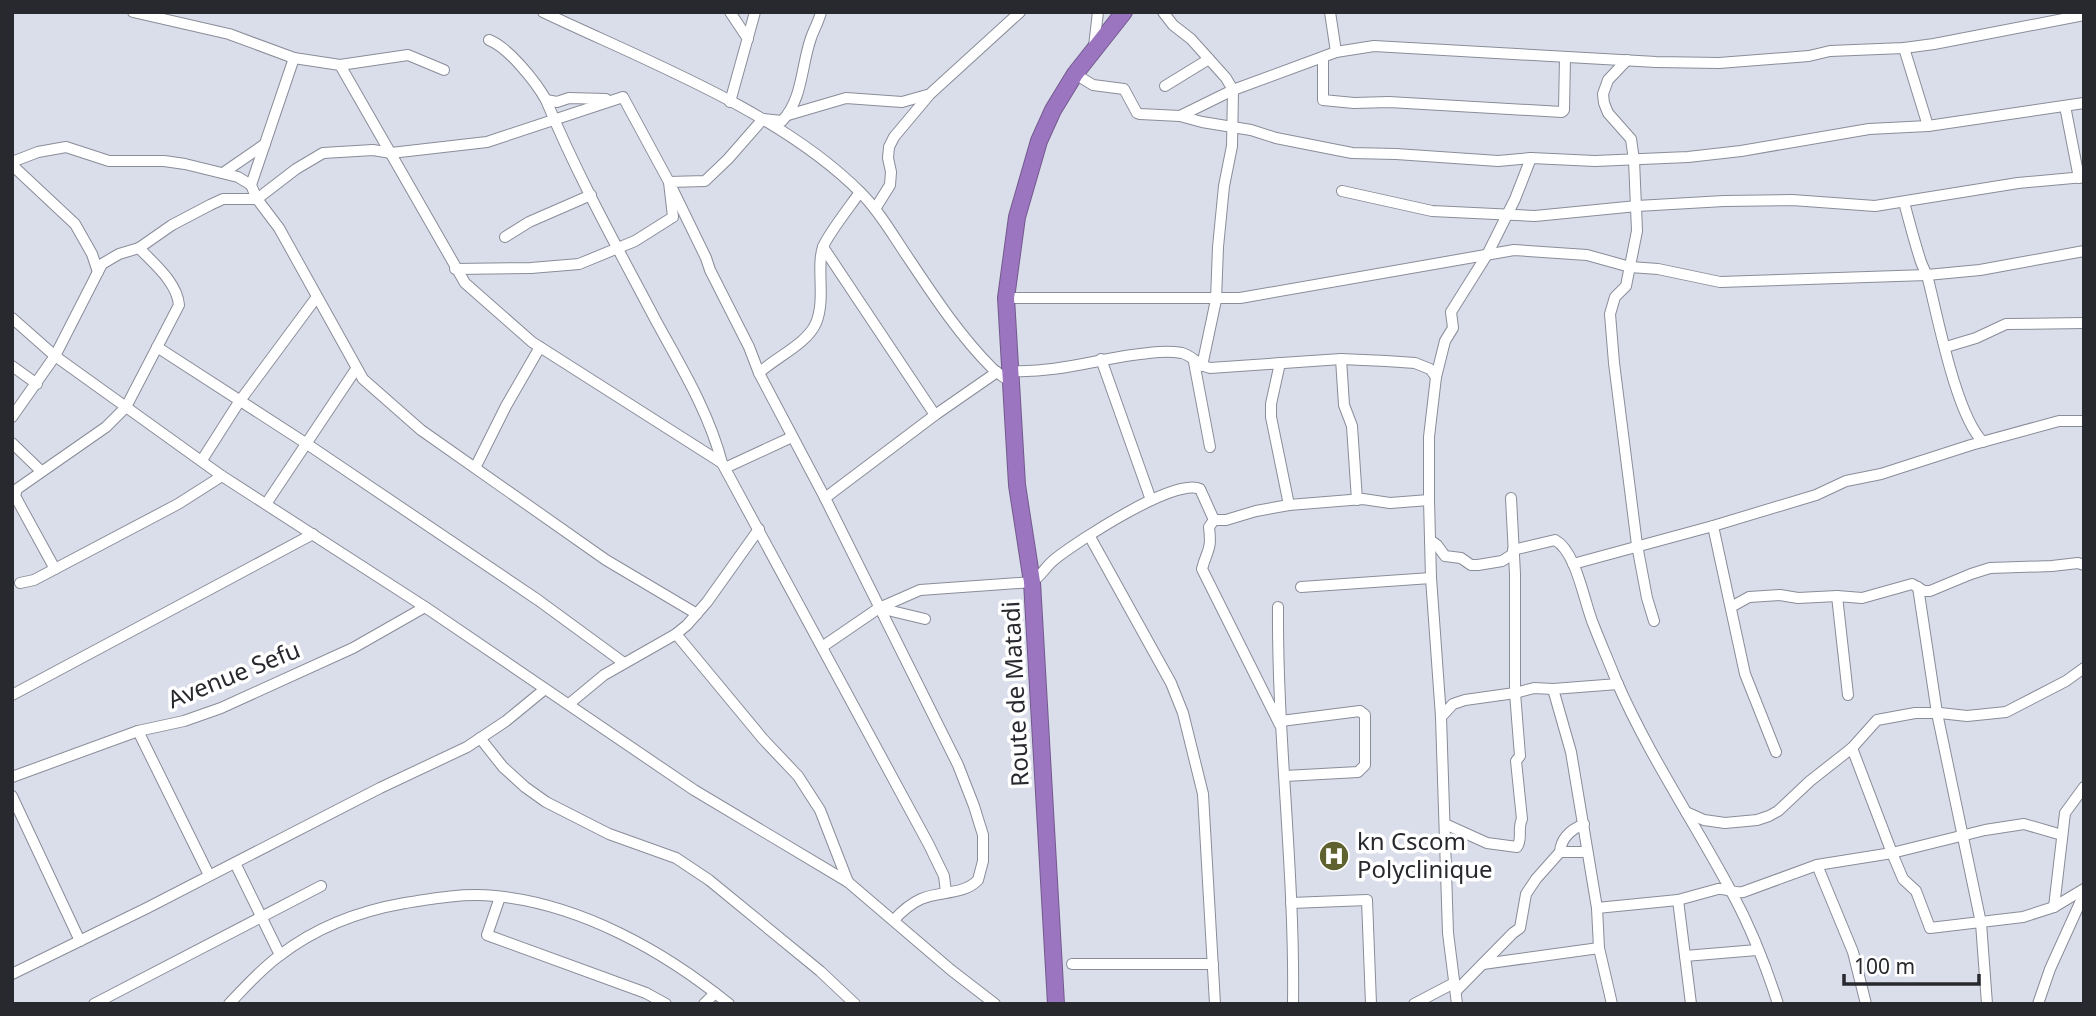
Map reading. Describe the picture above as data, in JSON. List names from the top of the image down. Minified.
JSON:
{"streets":{"highway":["Route de Matadi"],"street":["Avenue Sefu"]},"places":{"hospital":["kn Cscom Polyclinique"]},"scale_bar":"100 m"}
